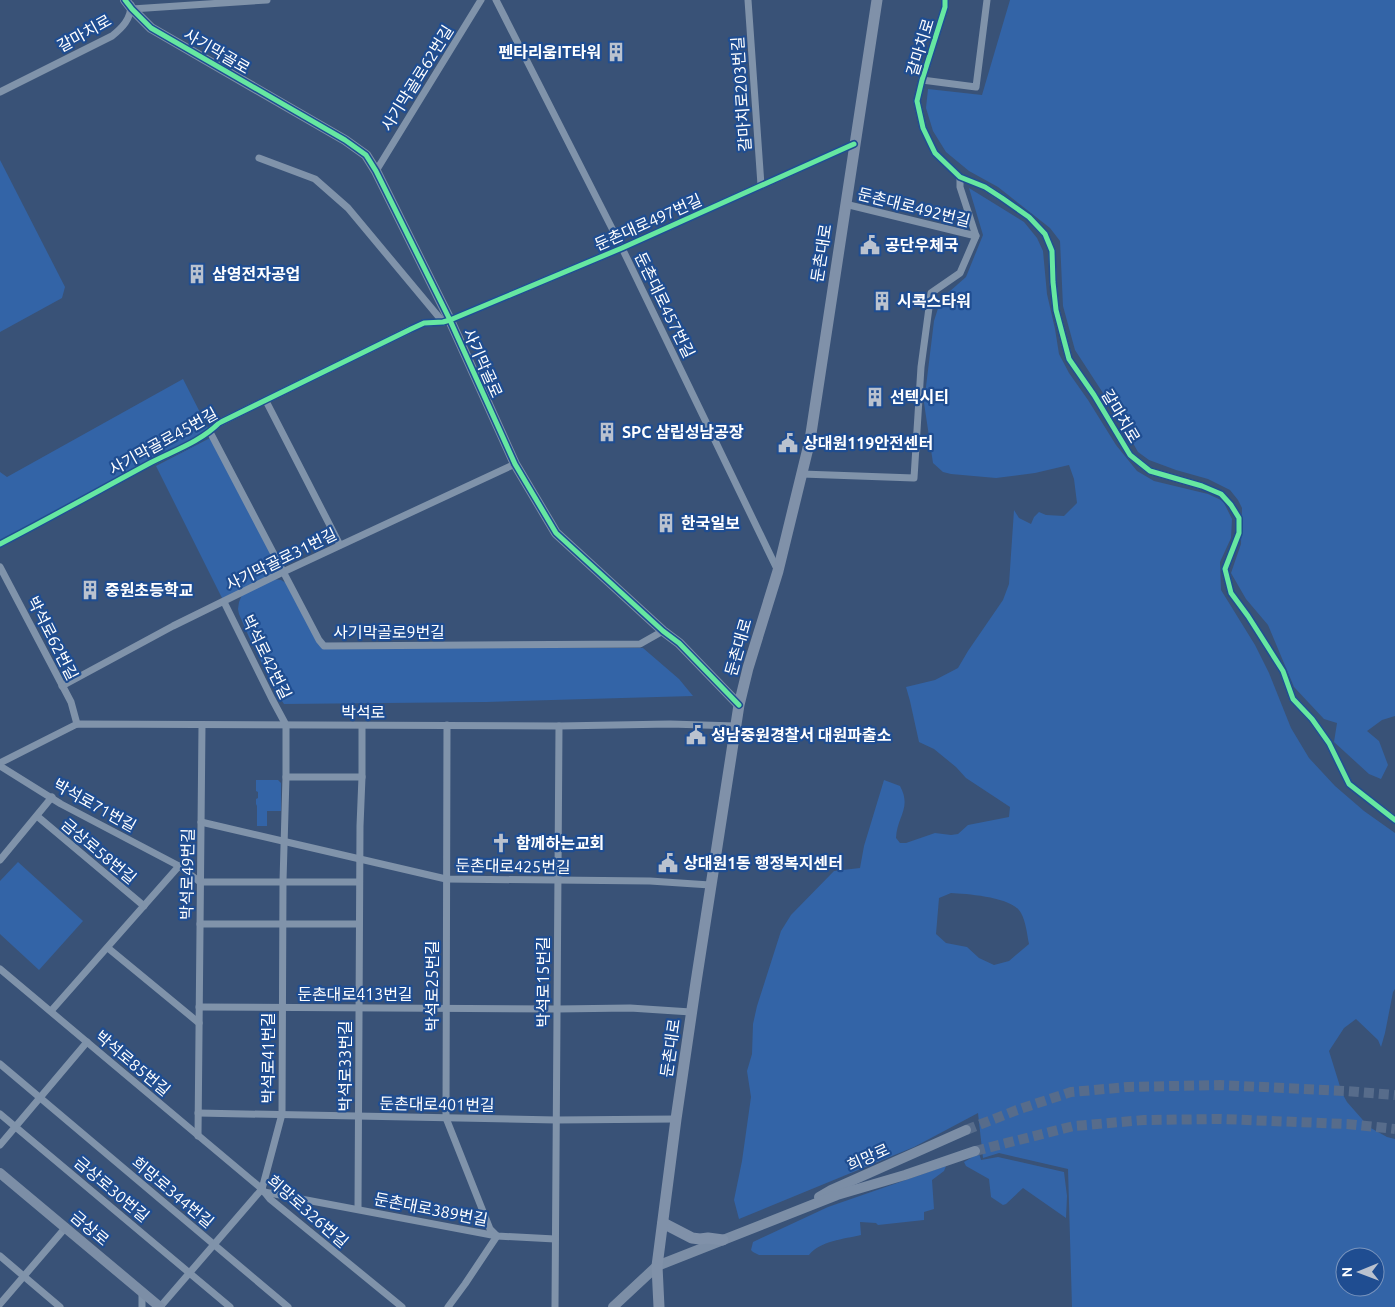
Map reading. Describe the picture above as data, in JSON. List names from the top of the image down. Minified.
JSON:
{"streets":{"main road":["둔촌대로"],"street":["갈마치로","사기막골로","사기막골로62번길","갈마치로203번길","둔촌대로492번길","둔촌대로497번길","둔촌대로457번길","사기막골로45번길","사기막골로31번길","사기막골로9번길","박석로62번길","박석로42번길","박석로","박석로71번길","금상로58번길","둔촌대로425번길","박석로49번길","박석로15번길","박석로25번길","둔촌대로413번길","박석로41번길","박석로85번길","박석로33번길","둔촌대로401번길","희망로","금상로30번길","희망로344번길","둔촌대로389번길","희망로326번길","금상로"]},"crossings":[["갈마치로","사기막골로"],["사기막골로","사기막골로62번길"],["사기막골로","둔촌대로497번길"],["사기막골로","둔촌대로"],["사기막골로","사기막골로45번길"],["사기막골로","사기막골로31번길"],["사기막골로","사기막골로9번길"],["갈마치로203번길","둔촌대로497번길"],["둔촌대로492번길","둔촌대로"],["둔촌대로497번길","둔촌대로"],["둔촌대로497번길","둔촌대로457번길"],["둔촌대로497번길","사기막골로45번길"],["둔촌대로","둔촌대로457번길"],["둔촌대로","박석로"],["둔촌대로","둔촌대로425번길"],["둔촌대로","둔촌대로413번길"],["둔촌대로","둔촌대로401번길"],["둔촌대로","희망로"],["사기막골로45번길","사기막골로9번길"],["사기막골로31번길","사기막골로9번길"],["사기막골로31번길","박석로62번길"],["사기막골로31번길","박석로42번길"],["박석로62번길","박석로"],["박석로42번길","박석로"],["박석로42번길","박석로41번길"],["박석로","박석로71번길"],["박석로","박석로49번길"],["박석로","박석로15번길"],["박석로","박석로25번길"],["박석로","박석로41번길"],["박석로","박석로33번길"],["박석로71번길","금상로58번길"],["박석로71번길","박석로49번길"],["둔촌대로425번길","박석로49번길"],["둔촌대로425번길","박석로15번길"],["둔촌대로425번길","박석로25번길"],["둔촌대로425번길","박석로41번길"],["둔촌대로425번길","박석로33번길"],["박석로49번길","둔촌대로413번길"],["박석로49번길","박석로85번길"],["박석로49번길","둔촌대로401번길"],["박석로49번길","희망로326번길"],["박석로15번길","둔촌대로413번길"],["박석로15번길","둔촌대로401번길"],["박석로15번길","둔촌대로389번길"],["박석로25번길","둔촌대로413번길"],["박석로25번길","둔촌대로401번길"],["박석로25번길","둔촌대로389번길"],["둔촌대로413번길","박석로41번길"],["둔촌대로413번길","박석로33번길"],["박석로41번길","둔촌대로401번길"],["박석로41번길","둔촌대로389번길"],["박석로41번길","희망로326번길"],["박석로85번길","희망로326번길"],["박석로33번길","둔촌대로401번길"],["박석로33번길","둔촌대로389번길"],["둔촌대로389번길","희망로326번길"]],"places":{"building":["펜타리움IT타워","삼영전자공업","시콕스타워","선텍시티","SPC 삼립성남공장","한국일보","중원초등학교"],"public building":["공단우체국","상대원119안전센터","성남중원경찰서 대원파출소","상대원1동 행정복지센터"],"church":["함께하는교회"]},"north":"left"}
